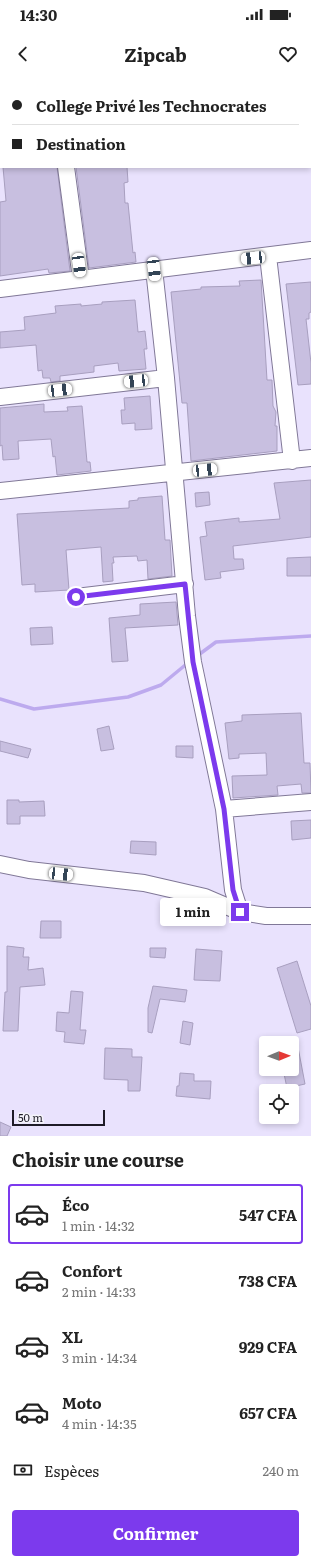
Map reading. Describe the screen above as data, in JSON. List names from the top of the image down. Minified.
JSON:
{"scale_bar":"50 m","north":"right","page":{"status":"14:30","header":"Zipcab","banner":["College Privé les Technocrates","Destination"],"bubble":"1 min","scale":"50 m","heading":"Choisir une course","list":[{"name":"Éco","note":"1 min · 14:32","value":"547 CFA"},{"name":"Confort","note":"2 min · 14:33","value":"738 CFA"},{"name":"XL","note":"3 min · 14:34","value":"929 CFA"},{"name":"Moto","note":"4 min · 14:35","value":"657 CFA"}],"pay":["Espèces","240 m"],"buttons":"Confirmer"}}
